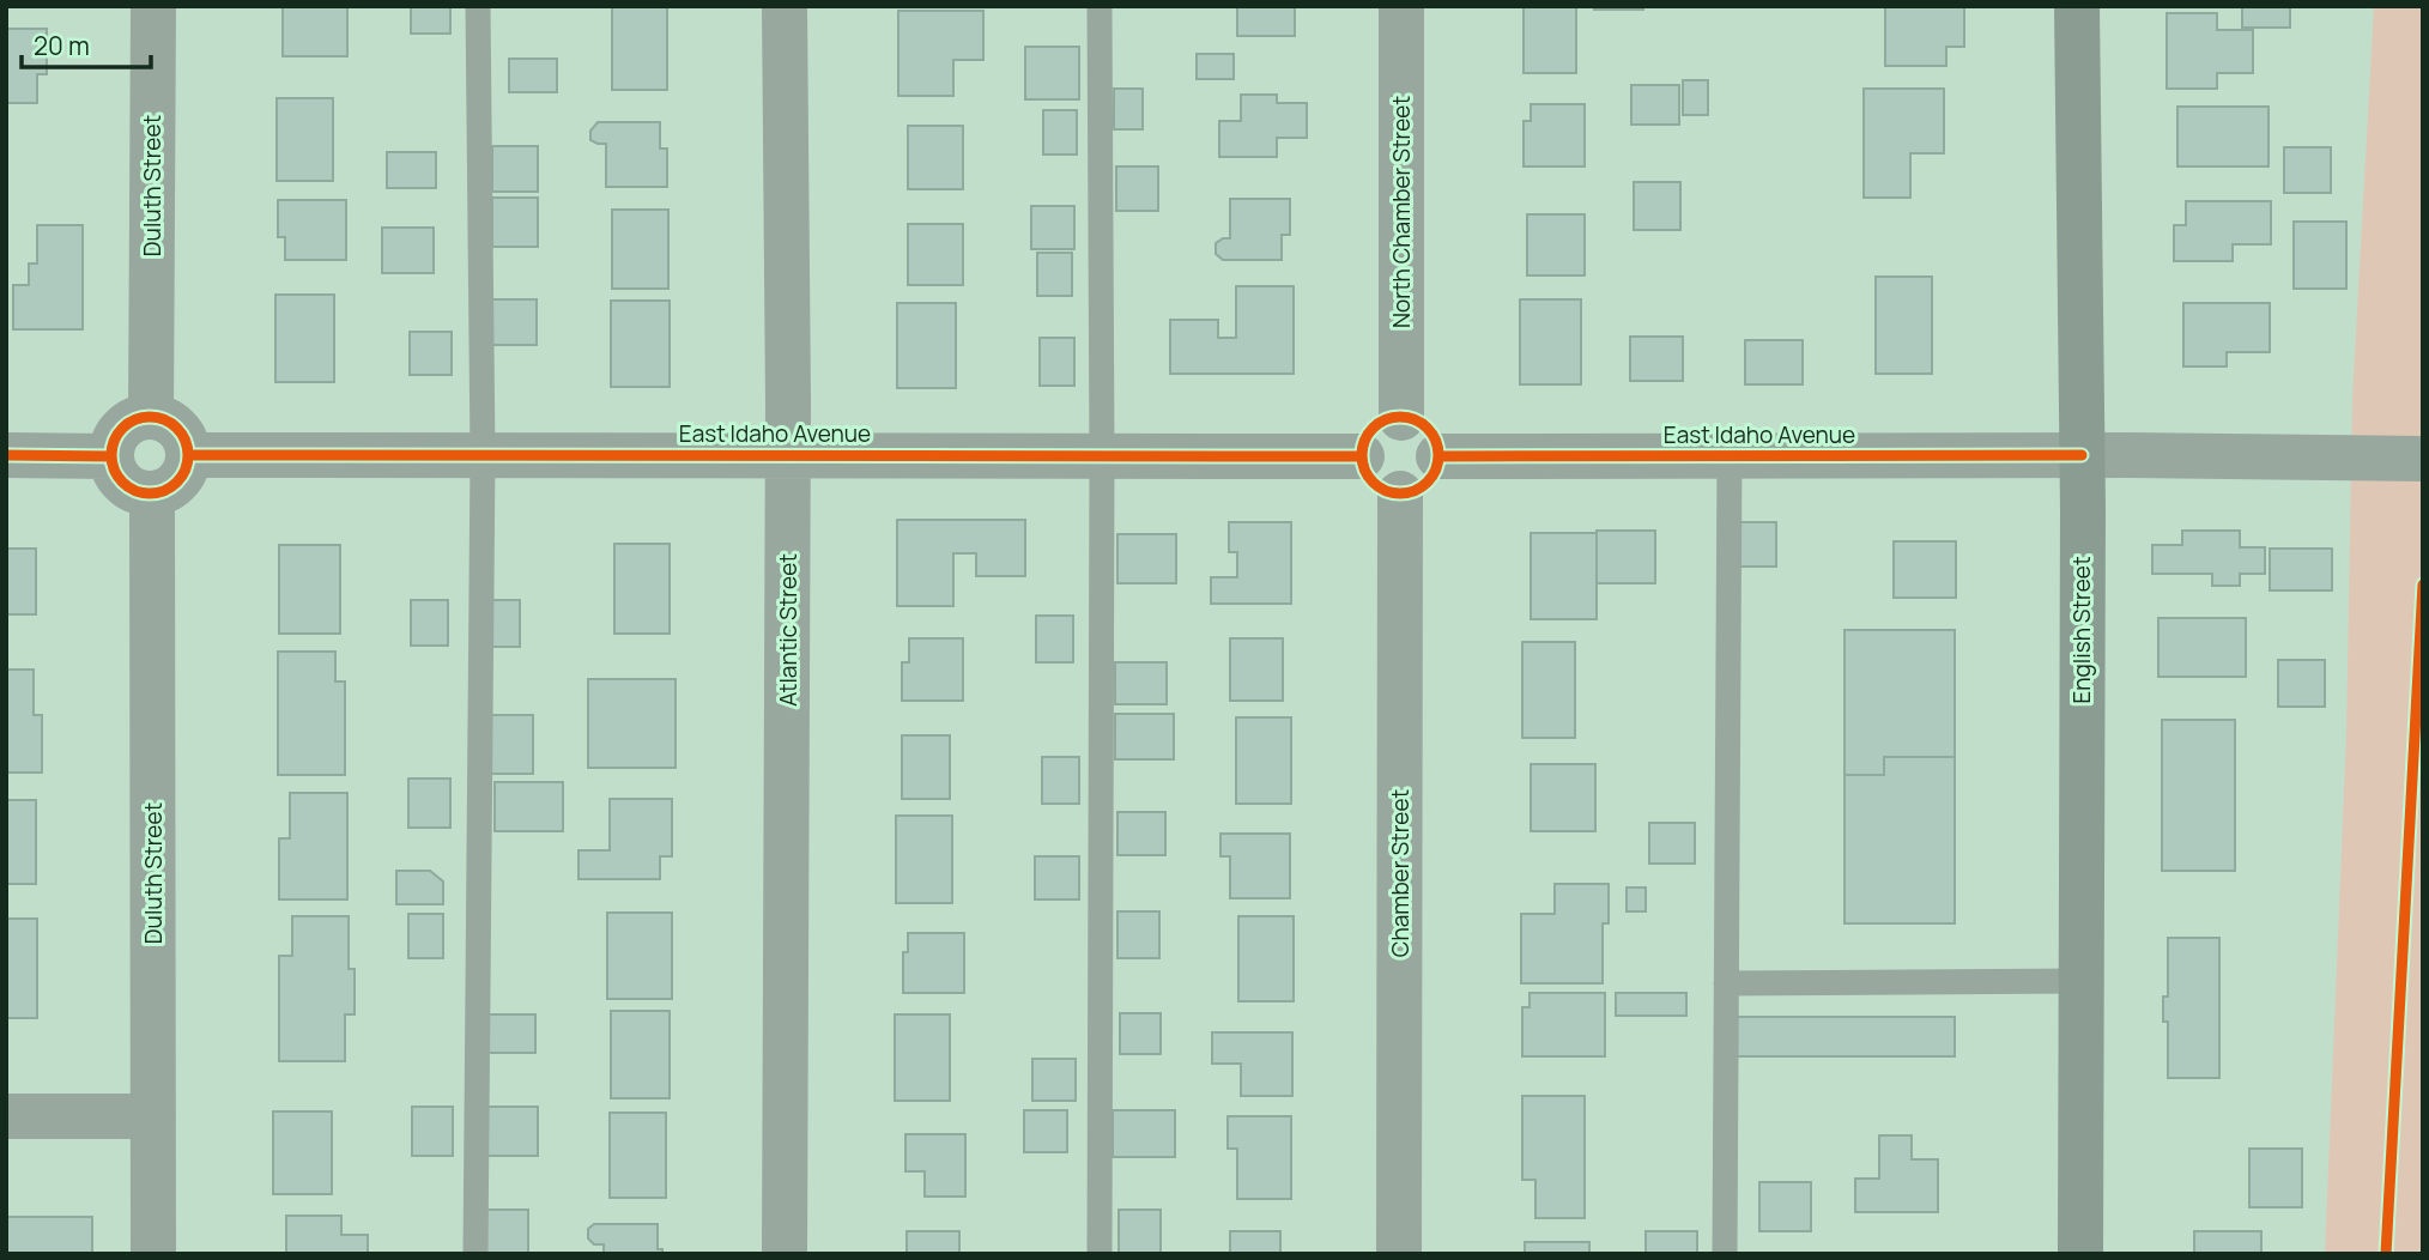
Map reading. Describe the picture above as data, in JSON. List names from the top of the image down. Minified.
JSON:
{"streets":{"street":["Duluth Street","North Chamber Street","East Idaho Avenue","Atlantic Street","English Street","Chamber Street"]},"crossings":[["Duluth Street","East Idaho Avenue"],["North Chamber Street","East Idaho Avenue"],["North Chamber Street","Chamber Street"],["East Idaho Avenue","Atlantic Street"],["East Idaho Avenue","English Street"],["East Idaho Avenue","Chamber Street"]],"scale_bar":"20 m"}
